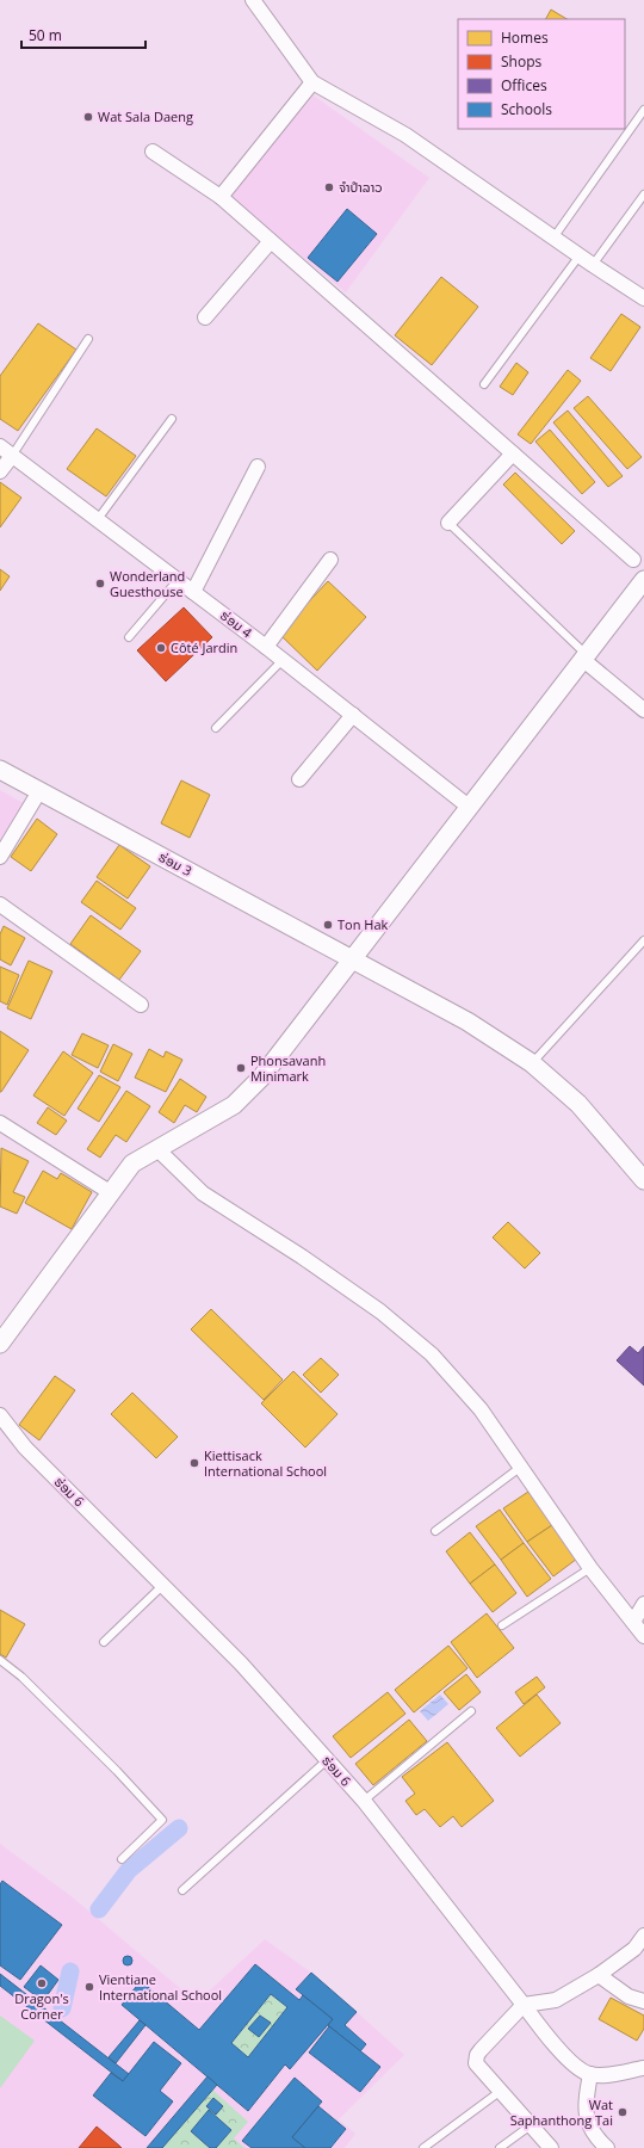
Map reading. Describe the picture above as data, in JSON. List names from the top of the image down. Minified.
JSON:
{"streets":{"street":["ຮ່ອມ 4","ຮ່ອມ 3","ຮ່ອມ 6"]},"places":["Wat Sala Daeng","ຈຳປຳລາວ","Wonderland Guesthouse","Côté Jardin","Ton Hak","Phonsavanh Minimark","Kiettisack International School","Dragon's Corner","Vientiane International School","Wat Saphanthong Tai"],"legend":["Homes","Shops","Offices","Schools"],"scale_bar":"50 m"}
